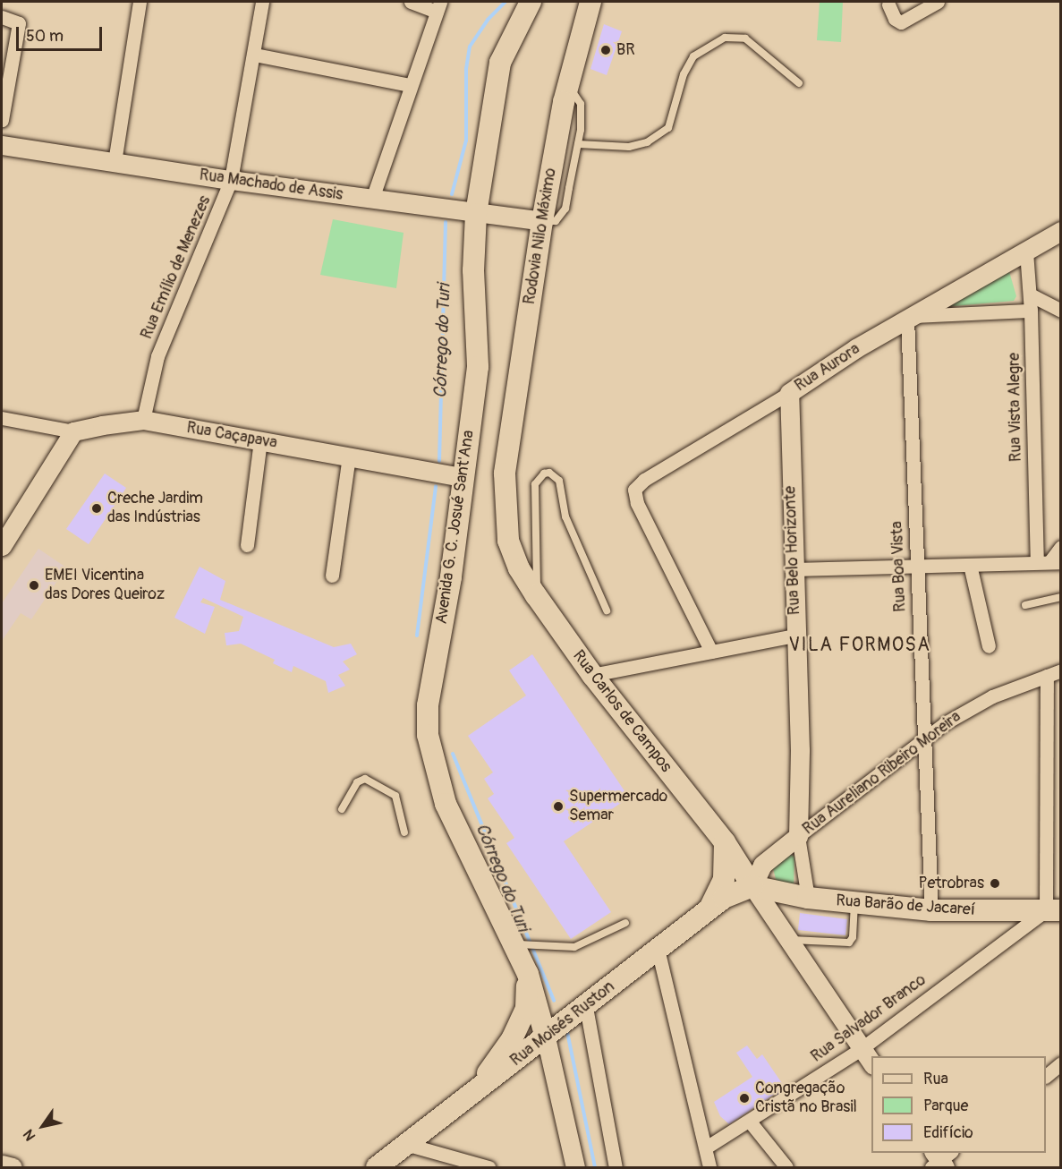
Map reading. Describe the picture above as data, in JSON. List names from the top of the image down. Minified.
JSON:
{"streets":{"main road":["Rodovia Nilo Máximo","Avenida G. C. Josué Sant'Ana","Rua Carlos de Campos","Rua Barão de Jacareí","Rua Moisés Ruston"],"street":["Rua Machado de Assis","Rua Emílio de Menezes","Rua Aurora","Rua Vista Alegre","Rua Caçapava","Rua Belo Horizonte","Rua Boa Vista","Rua Aureliano Ribeiro Moreira","Rua Salvador Branco"]},"crossings":[["Rua Machado de Assis","Rodovia Nilo Máximo"],["Rua Machado de Assis","Rua Emílio de Menezes"],["Rua Machado de Assis","Avenida G. C. Josué Sant'Ana"],["Rodovia Nilo Máximo","Rua Carlos de Campos"],["Rua Emílio de Menezes","Rua Caçapava"],["Rua Aurora","Rua Vista Alegre"],["Rua Aurora","Rua Belo Horizonte"],["Rua Aurora","Rua Boa Vista"],["Rua Caçapava","Avenida G. C. Josué Sant'Ana"],["Avenida G. C. Josué Sant'Ana","Rua Moisés Ruston"],["Rua Belo Horizonte","Rua Aureliano Ribeiro Moreira"],["Rua Belo Horizonte","Rua Barão de Jacareí"],["Rua Boa Vista","Rua Aureliano Ribeiro Moreira"],["Rua Boa Vista","Rua Barão de Jacareí"],["Rua Carlos de Campos","Rua Aureliano Ribeiro Moreira"],["Rua Carlos de Campos","Rua Barão de Jacareí"],["Rua Carlos de Campos","Rua Salvador Branco"],["Rua Carlos de Campos","Rua Moisés Ruston"],["Rua Aureliano Ribeiro Moreira","Rua Barão de Jacareí"],["Rua Aureliano Ribeiro Moreira","Rua Moisés Ruston"],["Rua Barão de Jacareí","Rua Salvador Branco"],["Rua Barão de Jacareí","Rua Moisés Ruston"]],"districts":["VILA FORMOSA"],"water":["Córrego do Turi"],"places":["BR","Creche Jardim das Indústrias","EMEI Vicentina das Dores Queiroz","Supermercado Semar","Petrobras","Congregação Cristã no Brasil"],"legend":["Rua","Parque","Edifício"],"scale_bar":"50 m","north":"bottom left"}
